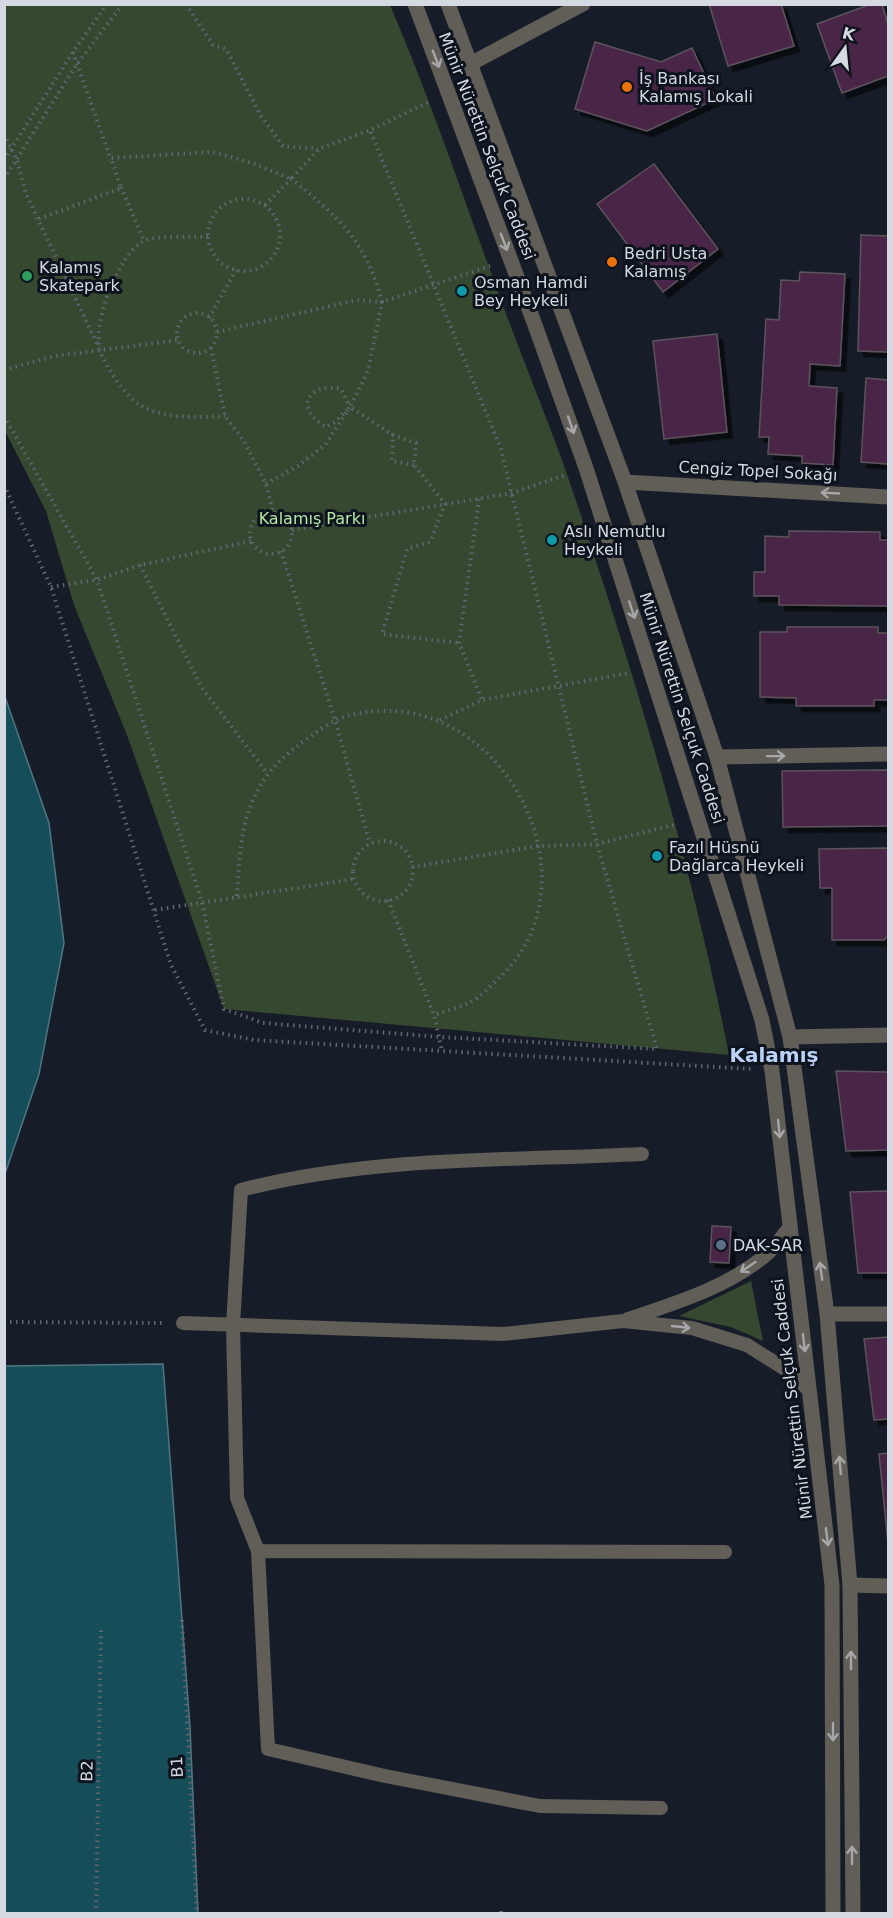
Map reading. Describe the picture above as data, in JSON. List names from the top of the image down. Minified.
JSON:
{"streets":{"street":["Münir Nürettin Selçuk Caddesi","Cengiz Topel Sokağı"],"path":["B1","B2"]},"crossings":[["Münir Nürettin Selçuk Caddesi","Cengiz Topel Sokağı"]],"one_way":["Cengiz Topel Sokağı"],"districts":["Kalamış"],"parks":["Kalamış Parkı"],"places":["İş Bankası Kalamış Lokali","Bedri Usta Kalamış","Kalamış Skatepark","Osman Hamdi Bey Heykeli","Aslı Nemutlu Heykeli","Fazıl Hüsnü Dağlarca Heykeli","DAK-SAR"],"north":"top"}
